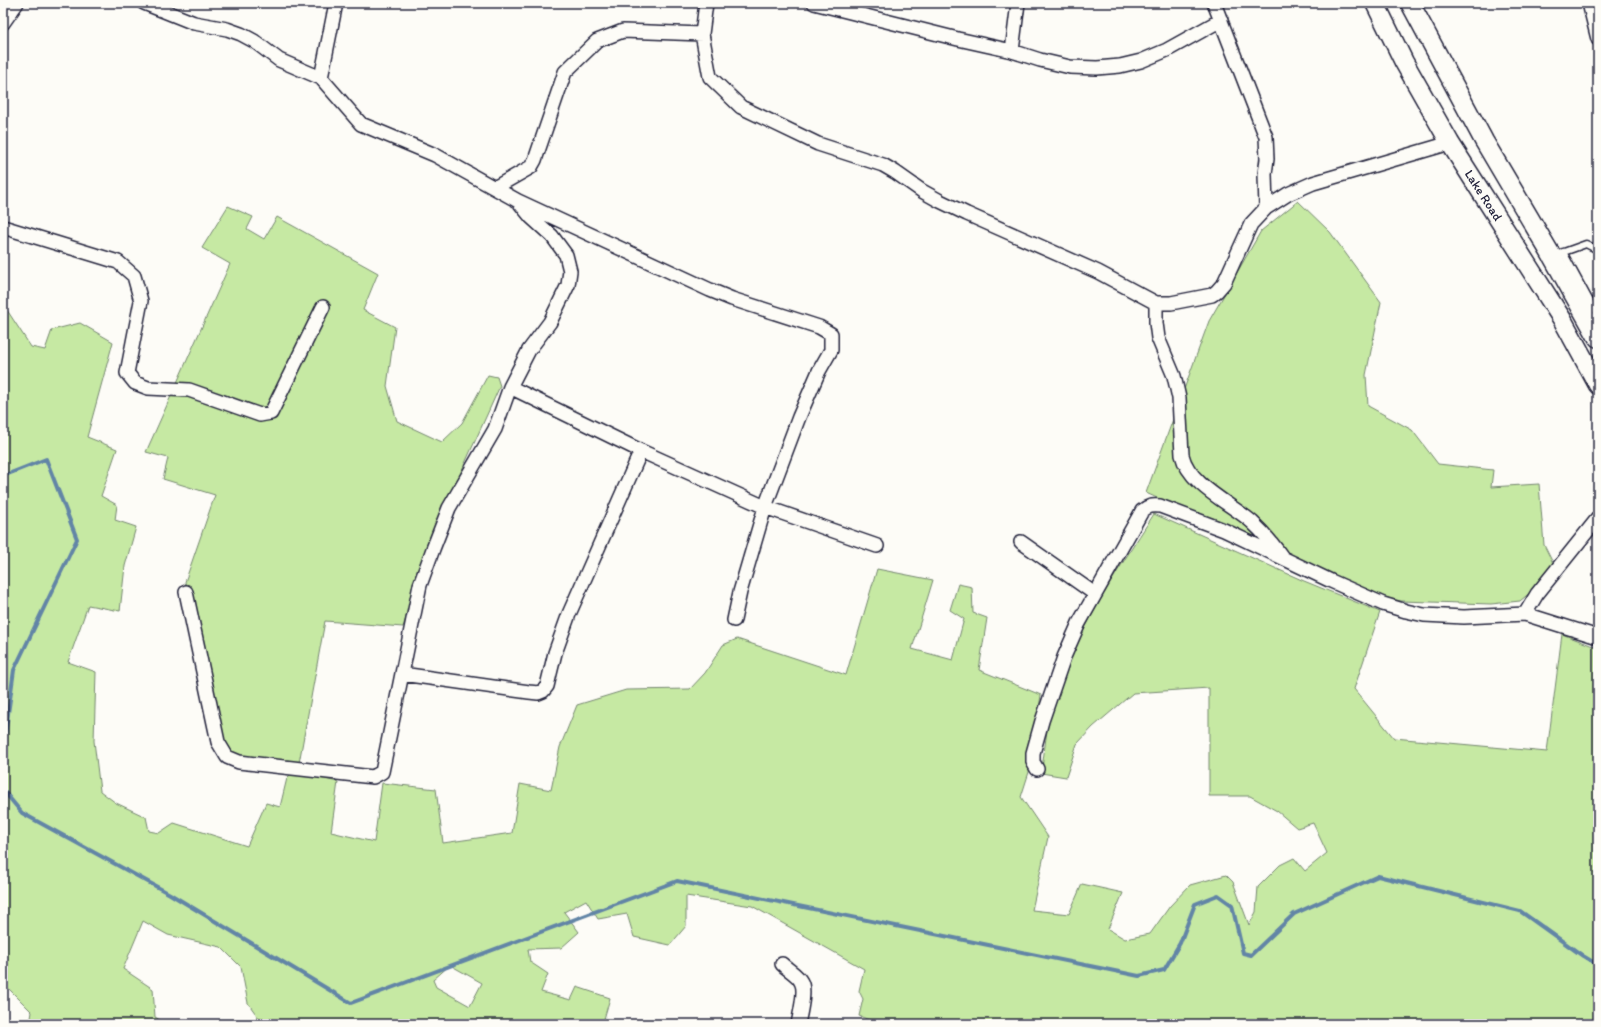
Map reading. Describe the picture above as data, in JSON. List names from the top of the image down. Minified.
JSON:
{"streets":{"main road":["Lake Road"]}}
